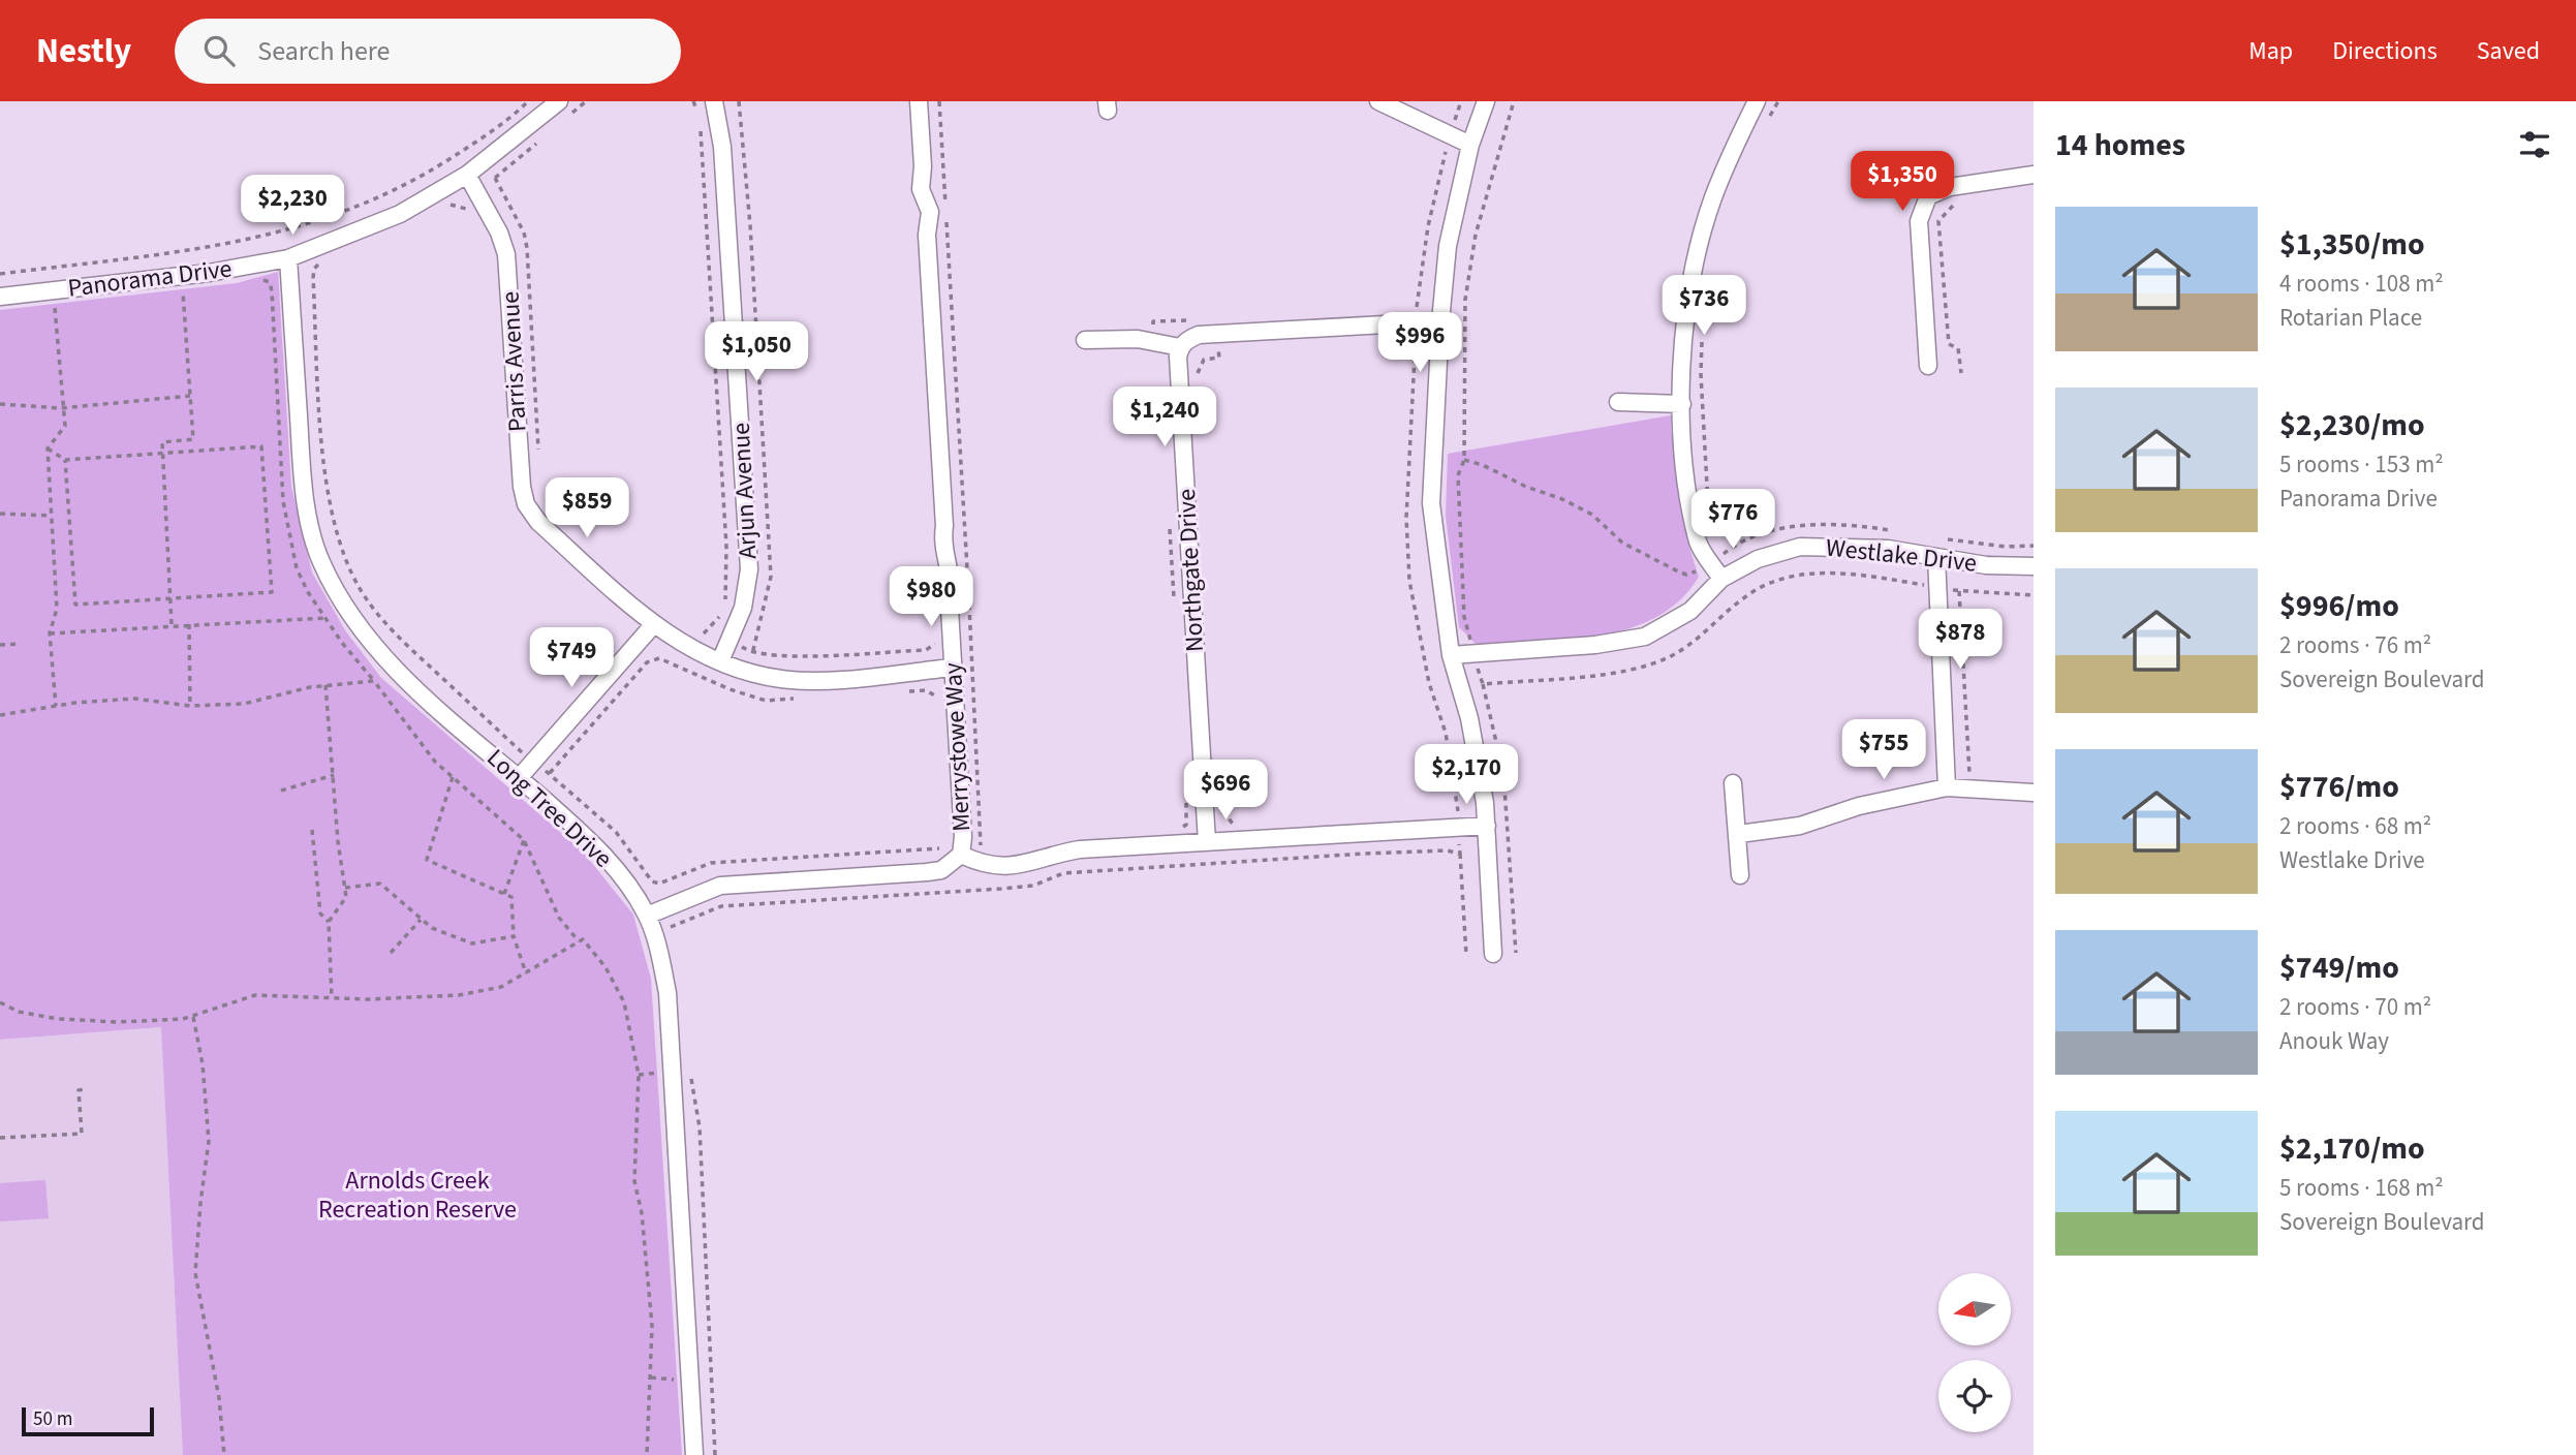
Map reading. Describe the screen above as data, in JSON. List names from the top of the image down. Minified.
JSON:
{"streets":{"street":["Panorama Drive","Parris Avenue","Arjun Avenue","Westlake Drive","Northgate Drive","Merrystowe Way","Long Tree Drive"]},"crossings":[["Panorama Drive","Parris Avenue"],["Panorama Drive","Long Tree Drive"],["Parris Avenue","Arjun Avenue"],["Parris Avenue","Merrystowe Way"],["Merrystowe Way","Long Tree Drive"]],"parks":["Arnolds Creek Recreation Reserve"],"scale_bar":"50 m","north":"left","page":{"header":"Nestly","search":"Search here","nav":["Map","Directions","Saved"],"heading":"14 homes","price":["$1,350","$2,230","$736","$996","$1,050","$1,240","$859","$776","$980","$878","$749","$755","$2,170","$696"],"list":[{"name":"$1,350/mo","note":"4 rooms · 108 m² · Rotarian Place"},{"name":"$2,230/mo","note":"5 rooms · 153 m² · Panorama Drive"},{"name":"$996/mo","note":"2 rooms · 76 m² · Sovereign Boulevard"},{"name":"$776/mo","note":"2 rooms · 68 m² · Westlake Drive"},{"name":"$749/mo","note":"2 rooms · 70 m² · Anouk Way"},{"name":"$2,170/mo","note":"5 rooms · 168 m² · Sovereign Boulevard"}],"scale":"50 m"}}
